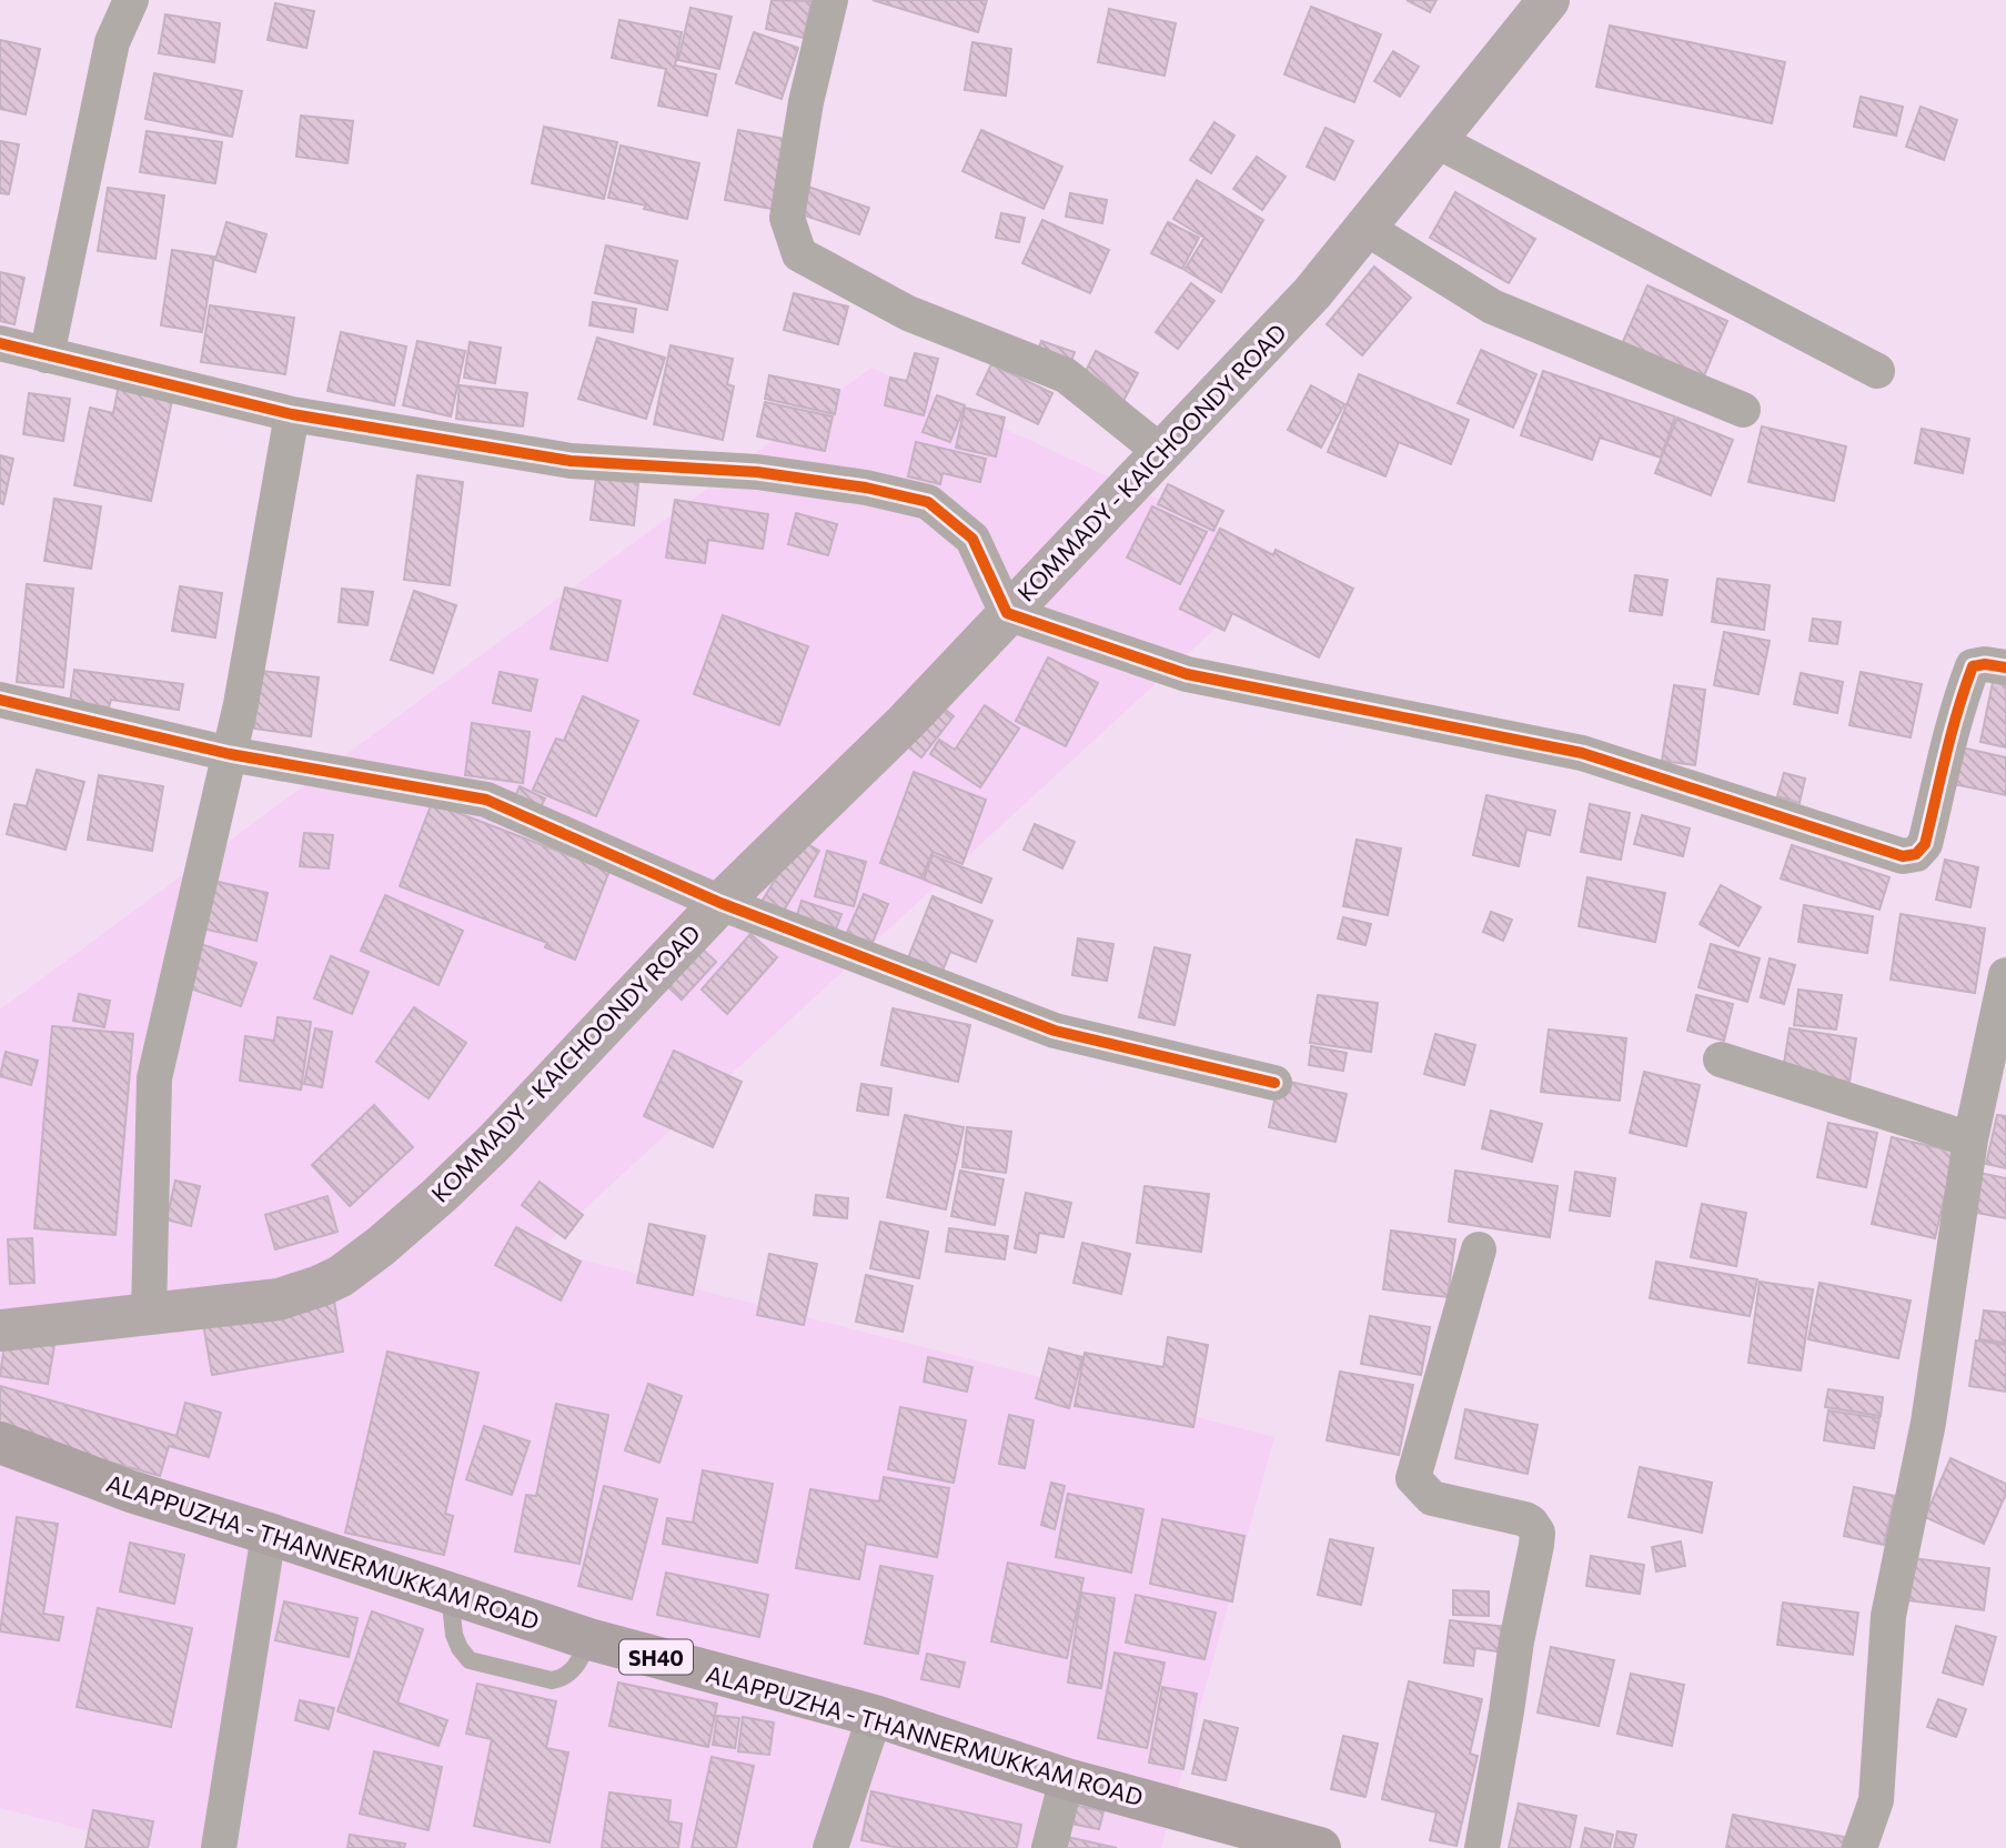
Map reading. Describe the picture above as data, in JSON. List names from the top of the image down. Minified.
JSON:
{"streets":{"main road":["KOMMADY - KAICHOONDY ROAD","ALAPPUZHA - THANNERMUKKAM ROAD","SH40"]}}
